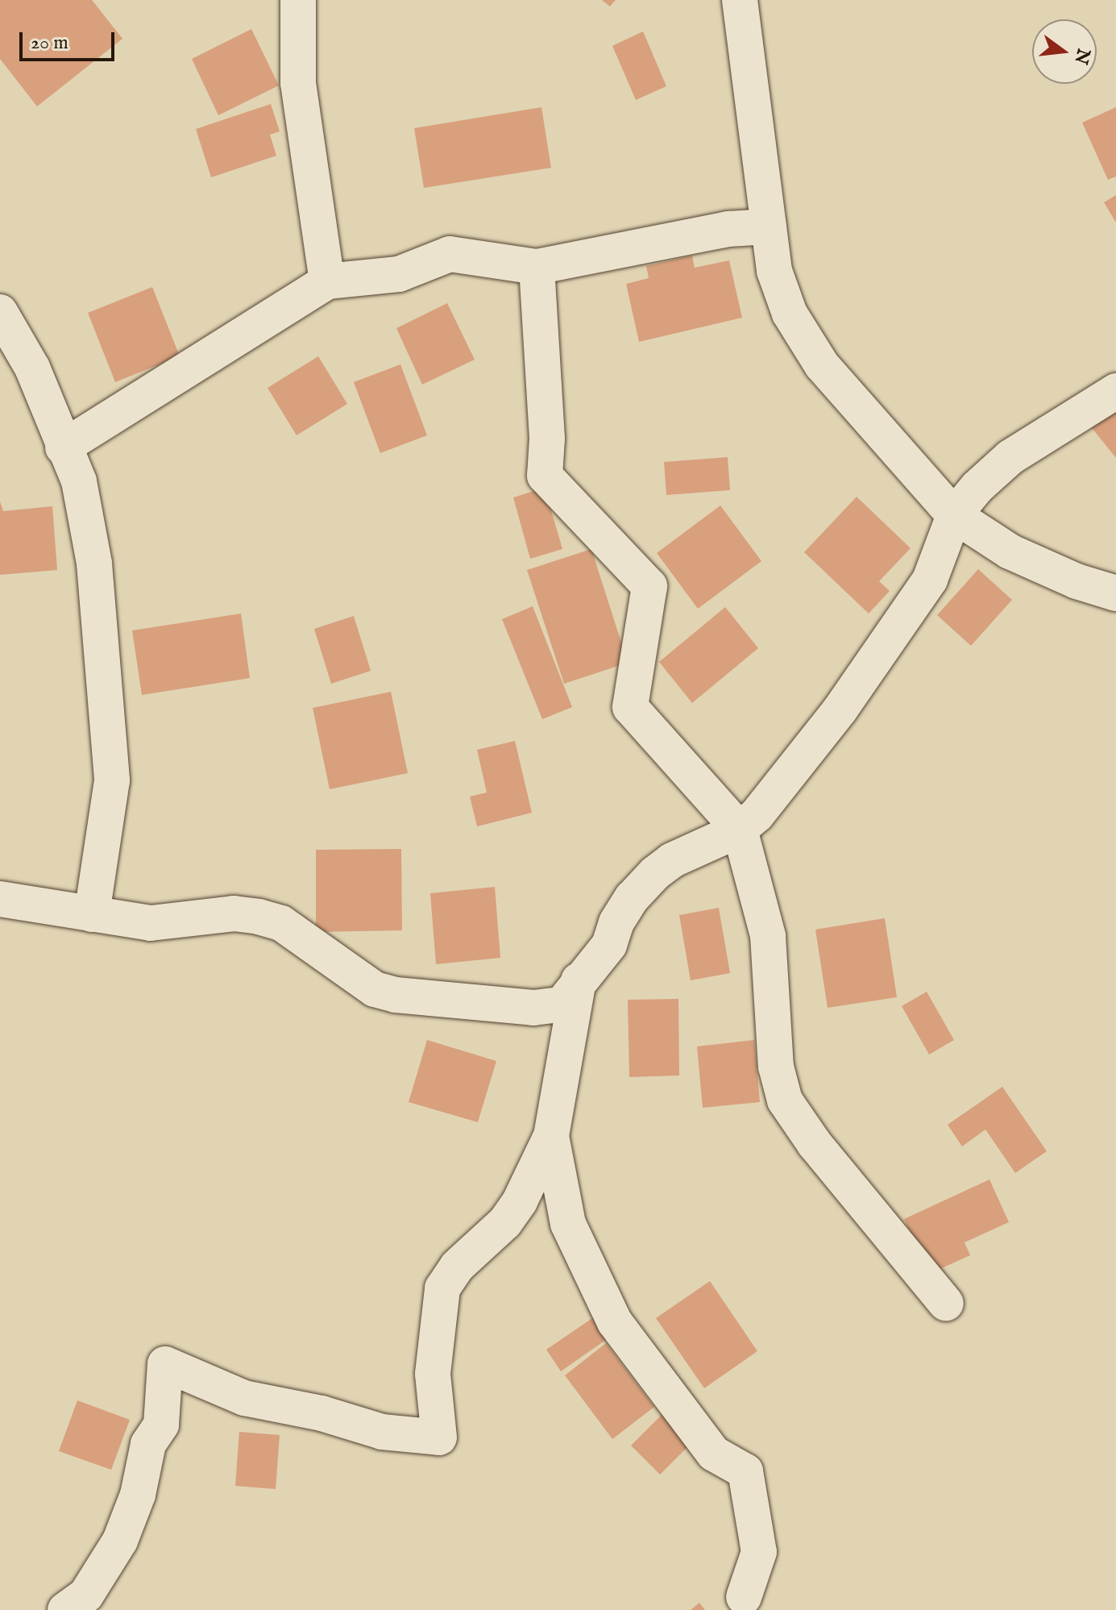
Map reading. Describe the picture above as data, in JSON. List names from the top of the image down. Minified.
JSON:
{"scale_bar":"20 m","north":"right"}
